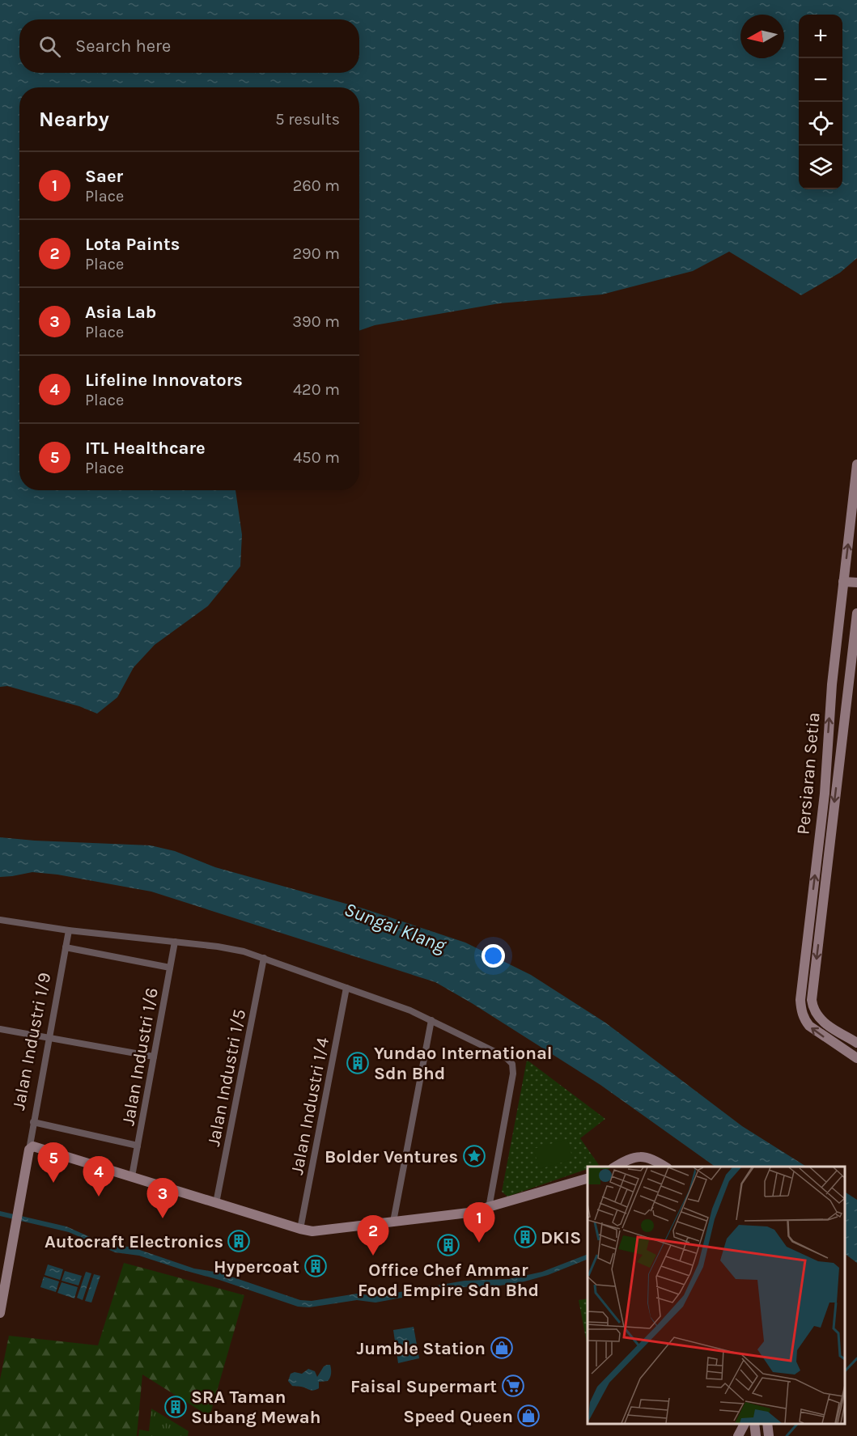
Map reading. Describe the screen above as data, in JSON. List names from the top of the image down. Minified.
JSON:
{"streets":{"street":["Persiaran Setia","Jalan Industri 1/9","Jalan Industri 1/6","Jalan Industri 1/5","Jalan Industri 1/4"]},"water":["Sungai Klang"],"places":{"building":["Yundao International Sdn Bhd","DKIS","Autocraft Electronics","Office Chef Ammar Food Empire Sdn Bhd","Hypercoat","SRA Taman Subang Mewah"],"place":["Bolder Ventures"],"shop":["Jumble Station","Speed Queen"],"supermarket":["Faisal Supermart"]},"north":"left","page":{"map_buttons":["+","−"],"search":"Search here","heading":["Nearby","5 results"],"list":[{"mark":"1","name":"Saer","note":"Place","value":"260 m"},{"mark":"2","name":"Lota Paints","note":"Place","value":"290 m"},{"mark":"3","name":"Asia Lab","note":"Place","value":"390 m"},{"mark":"4","name":"Lifeline Innovators","note":"Place","value":"420 m"},{"mark":"5","name":"ITL Healthcare","note":"Place","value":"450 m"}],"pins":["5","4","3","1","2"]}}
